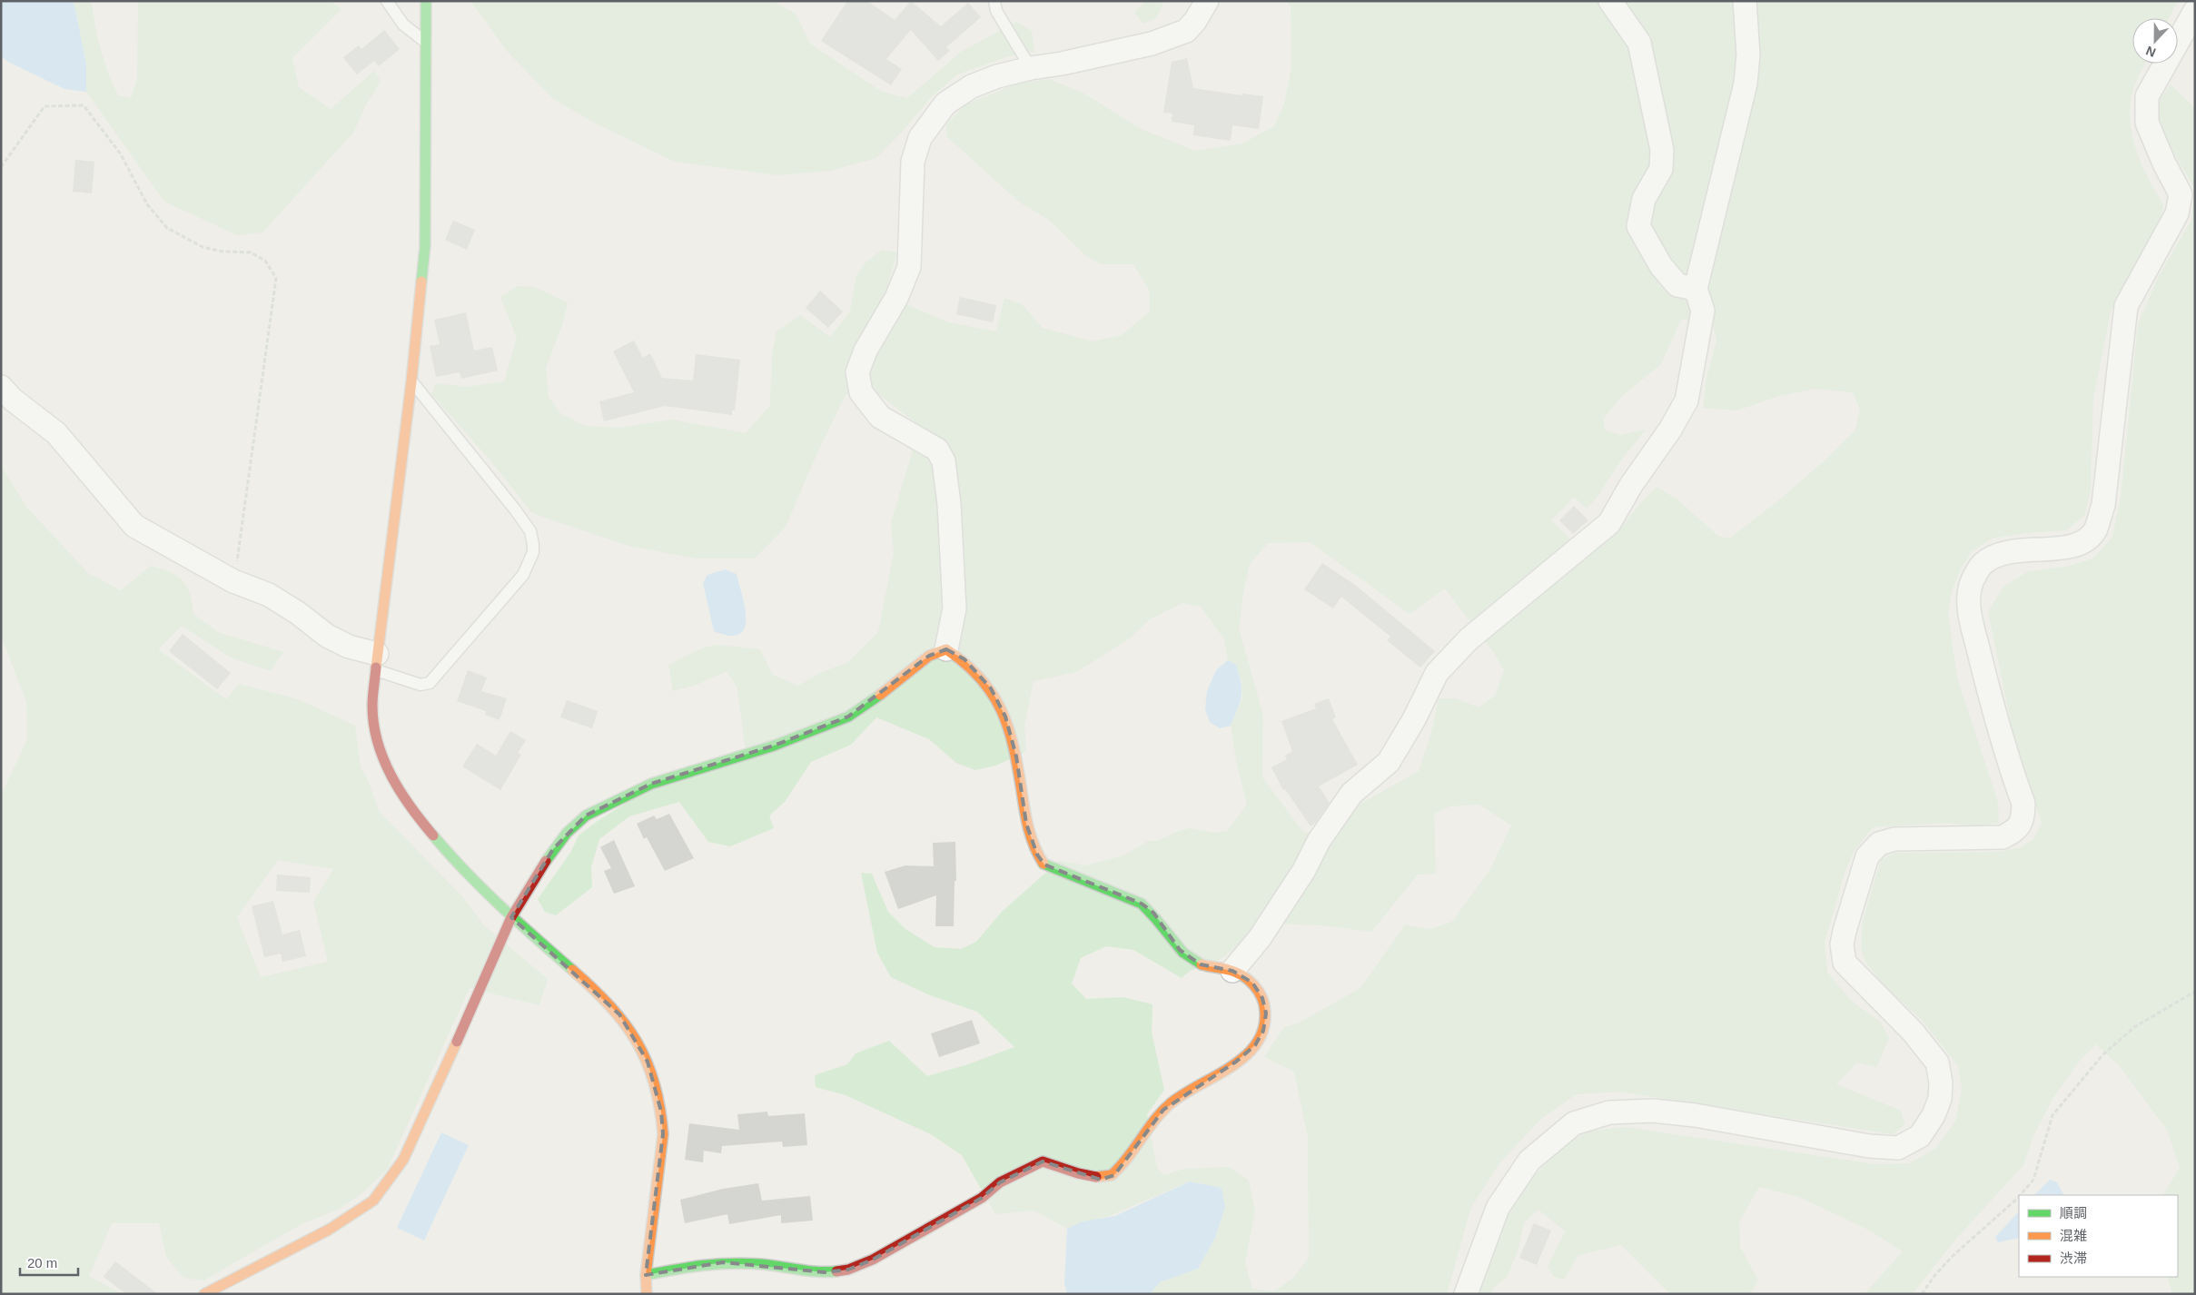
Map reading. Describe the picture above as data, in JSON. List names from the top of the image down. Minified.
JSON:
{"legend":["順調","混雑","渋滞"],"scale_bar":"20 m","north":"bottom"}
